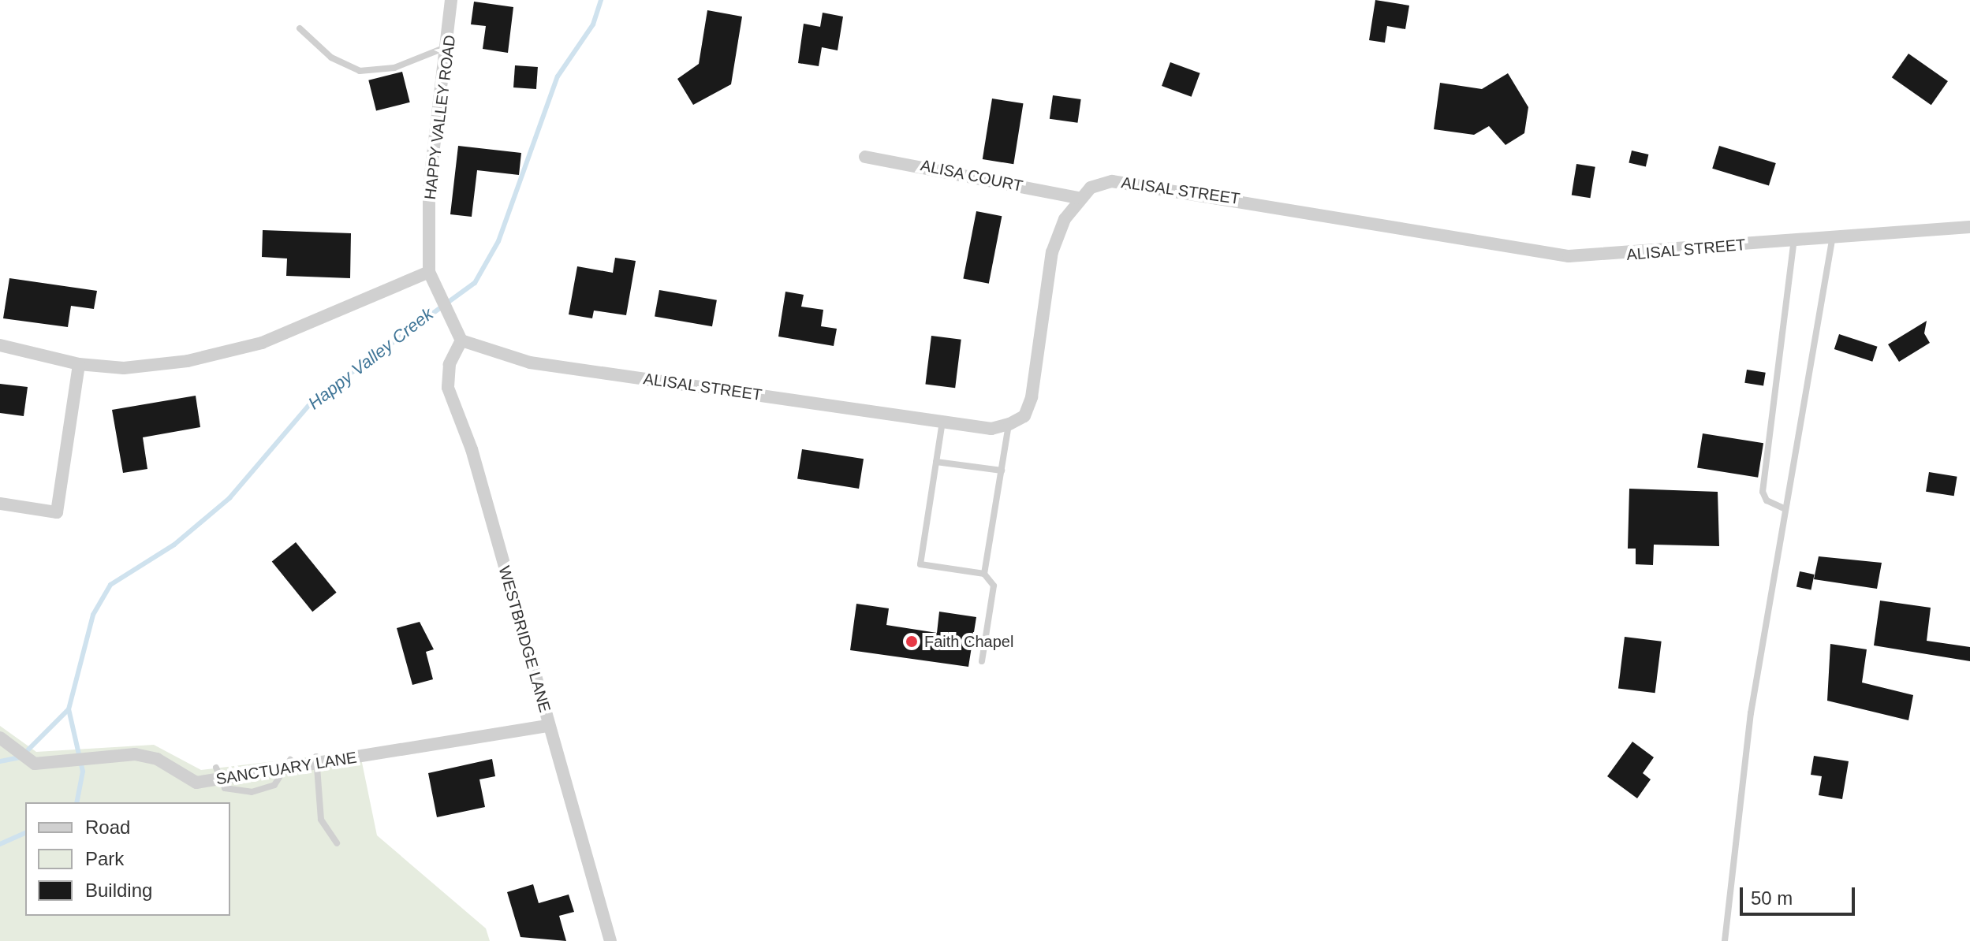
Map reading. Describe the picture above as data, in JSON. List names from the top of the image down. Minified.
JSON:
{"streets":{"street":["HAPPY VALLEY ROAD","ALISA COURT","ALISAL STREET","WESTBRIDGE LANE","SANCTUARY LANE"]},"crossings":[["HAPPY VALLEY ROAD","ALISAL STREET"],["HAPPY VALLEY ROAD","WESTBRIDGE LANE"],["ALISA COURT","ALISAL STREET"],["ALISAL STREET","WESTBRIDGE LANE"],["WESTBRIDGE LANE","SANCTUARY LANE"]],"water":["Happy Valley Creek"],"places":["Faith Chapel"],"legend":["Road","Park","Building"],"scale_bar":"50 m"}
